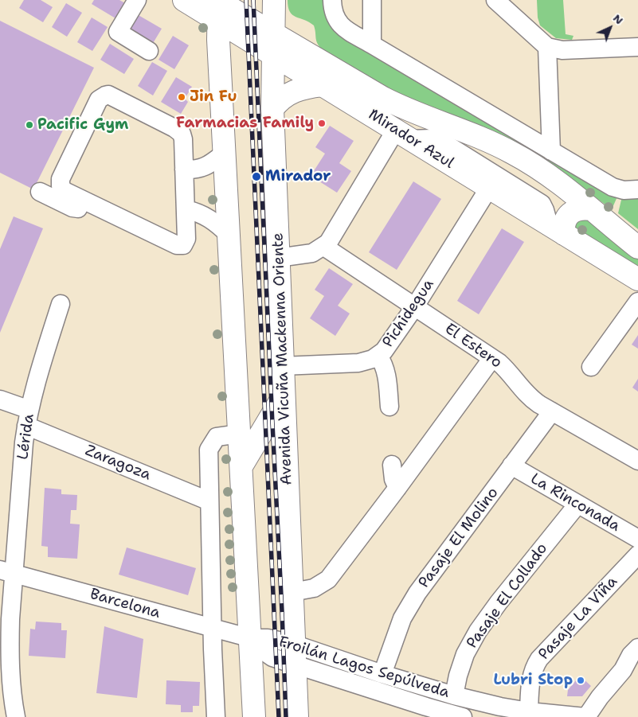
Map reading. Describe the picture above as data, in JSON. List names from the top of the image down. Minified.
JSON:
{"streets":{"main road":["Mirador Azul","Avenida Vicuña Mackenna Oriente"],"street":["Pichidegua","El Estero","Lérida","Zaragoza","La Rinconada","Pasaje El Molino","Pasaje El Collado","Barcelona","Pasaje La Viña","Froilán Lagos Sepúlveda"]},"crossings":[["Mirador Azul","Pichidegua"],["Mirador Azul","Avenida Vicuña Mackenna Oriente"],["Pichidegua","El Estero"],["Pichidegua","Avenida Vicuña Mackenna Oriente"],["El Estero","Pasaje El Molino"],["Avenida Vicuña Mackenna Oriente","Froilán Lagos Sepúlveda"],["Lérida","Zaragoza"],["Lérida","Barcelona"],["La Rinconada","Pasaje El Molino"],["La Rinconada","Pasaje El Collado"],["Pasaje El Molino","Froilán Lagos Sepúlveda"],["Pasaje El Collado","Froilán Lagos Sepúlveda"],["Barcelona","Froilán Lagos Sepúlveda"],["Pasaje La Viña","Froilán Lagos Sepúlveda"]],"places":["Jin Fu","Farmacias Family","Pacific Gym","Mirador","Lubri Stop"],"north":"top right"}
